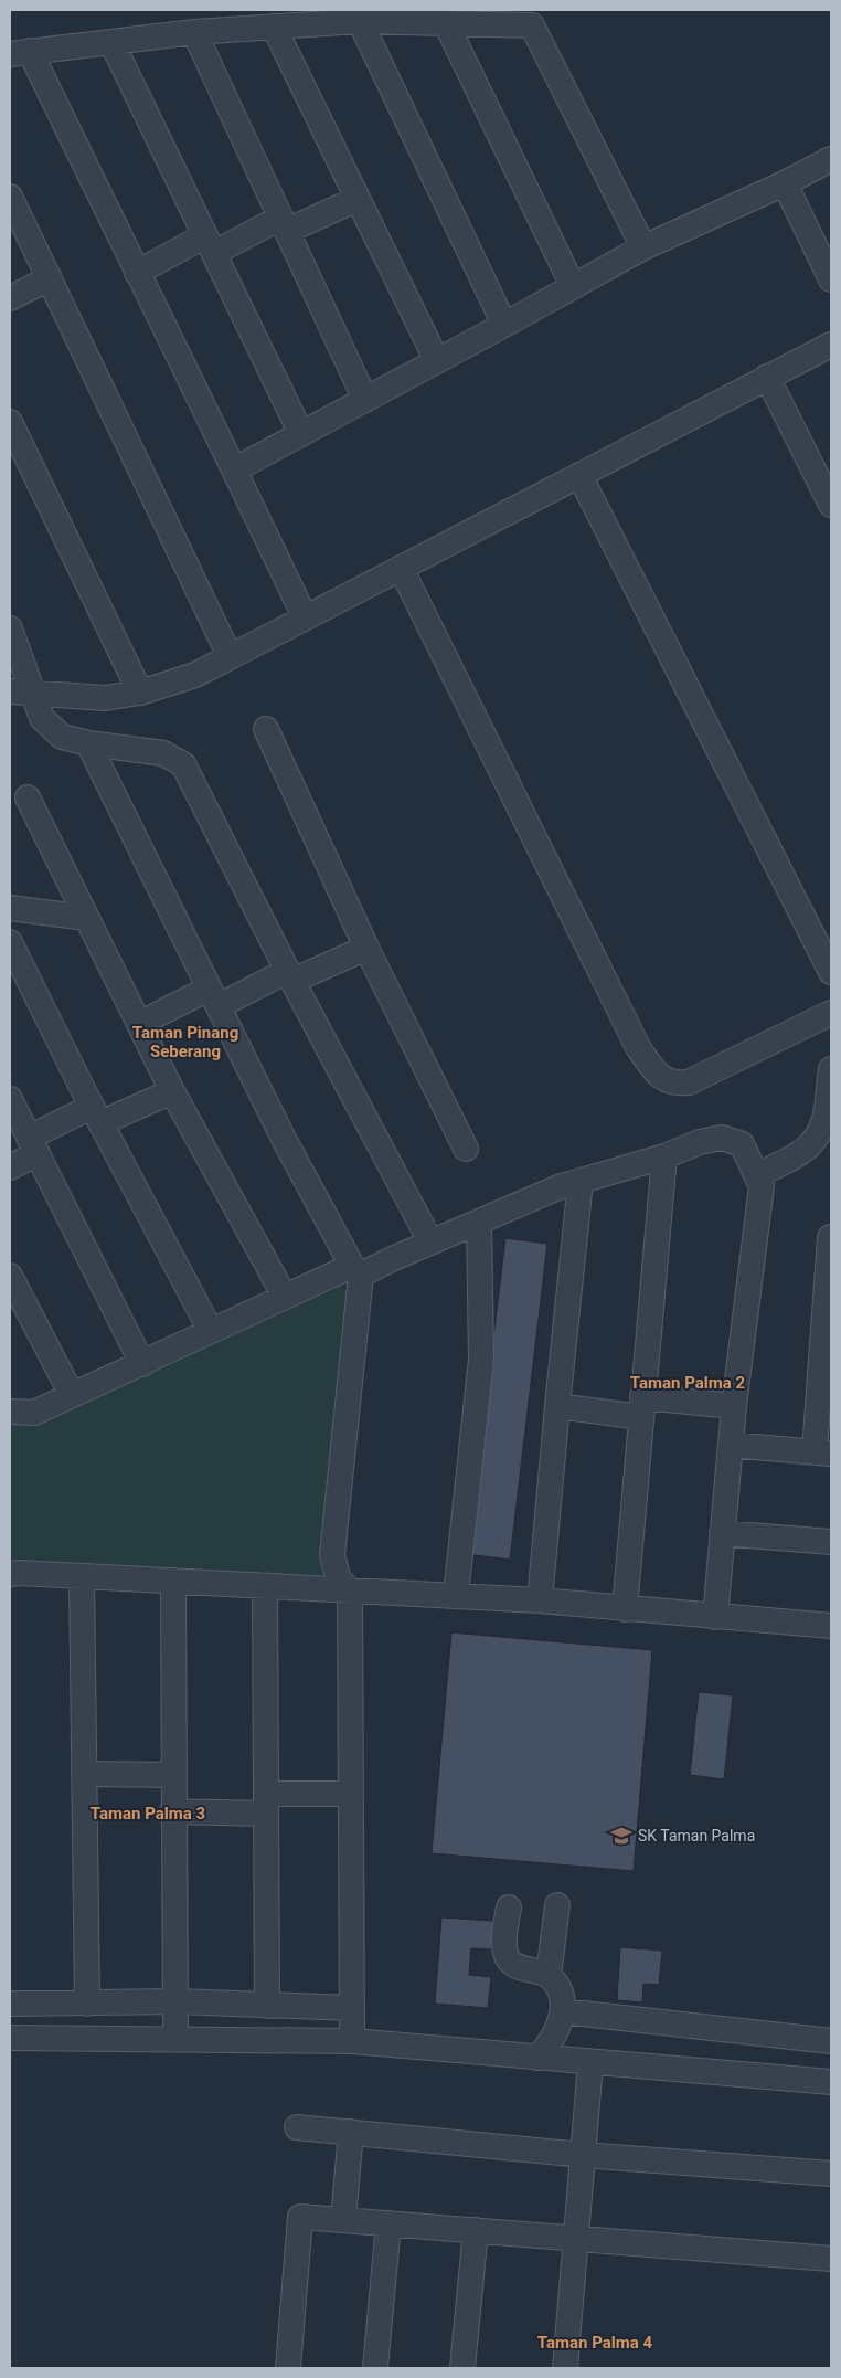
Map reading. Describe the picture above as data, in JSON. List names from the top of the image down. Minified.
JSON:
{"districts":["Taman Pinang Seberang","Taman Palma 2","Taman Palma 3","Taman Palma 4"],"places":{"school or university":["SK Taman Palma"]}}
